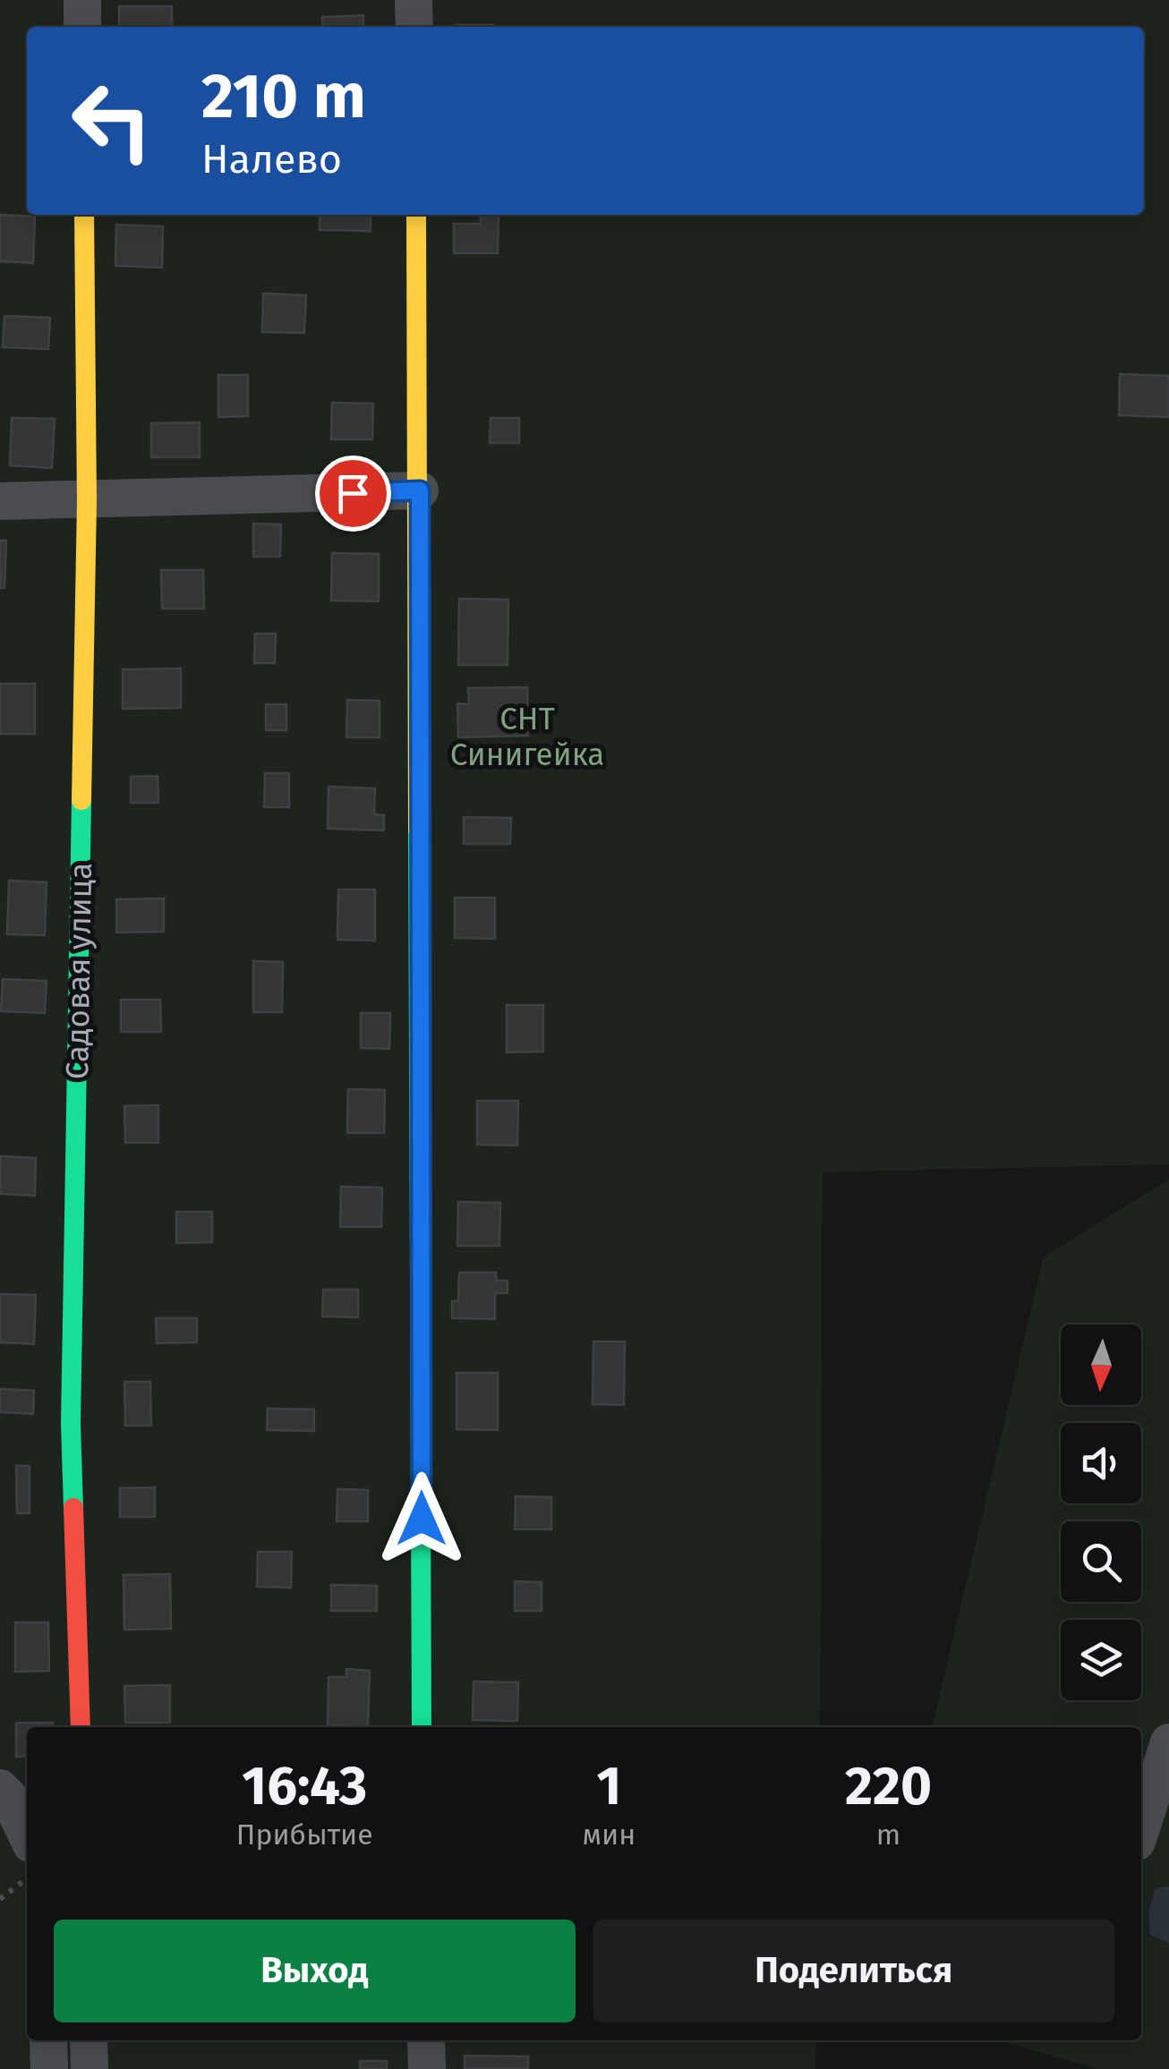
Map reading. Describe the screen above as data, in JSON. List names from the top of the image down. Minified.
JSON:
{"streets":{"street":["Садовая улица"]},"parks":["СНТ Синигейка"],"north":"bottom","page":{"turn":["210 m","Налево"],"eta":["16:43","Прибытие","1","мин","220","m"],"buttons":["Выход","Поделиться"]}}
